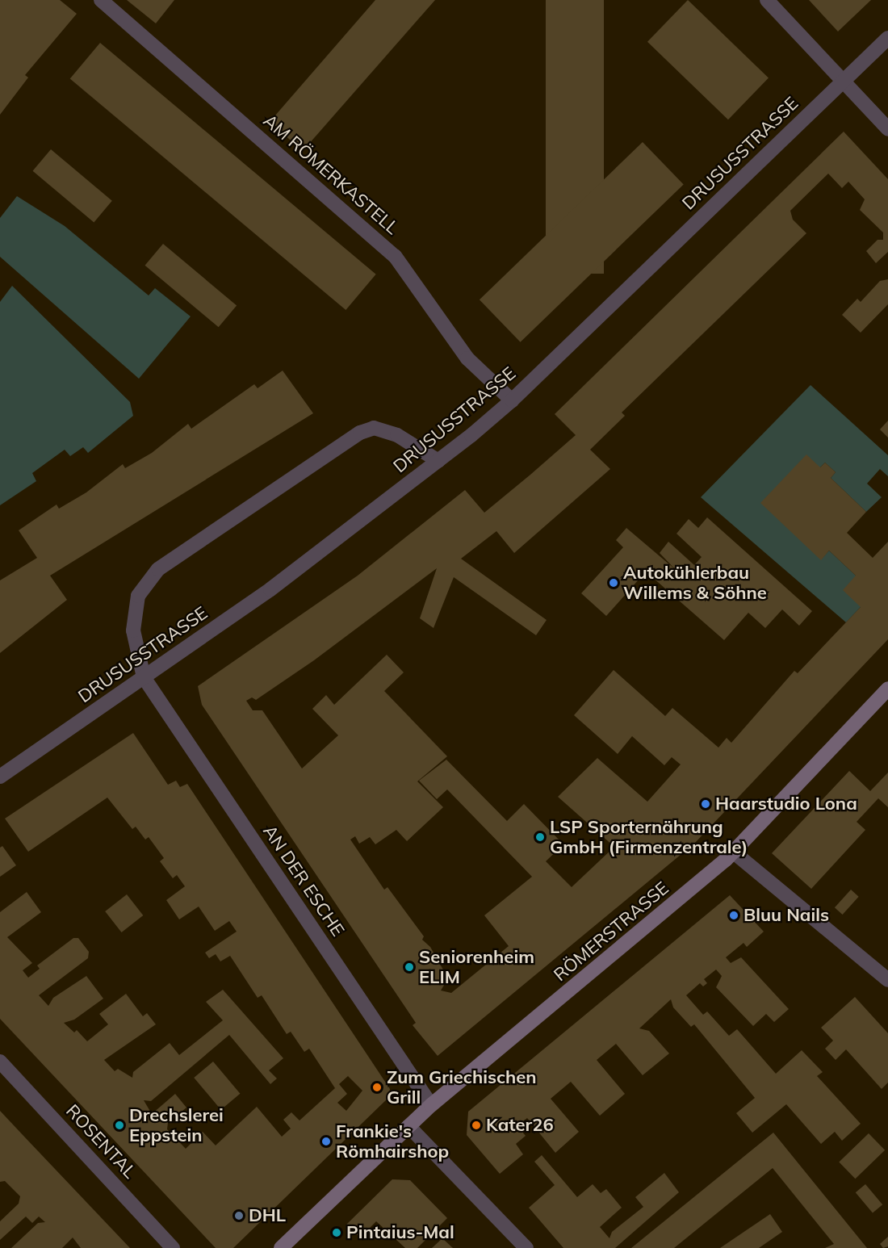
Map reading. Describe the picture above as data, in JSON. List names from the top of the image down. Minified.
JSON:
{"streets":{"main road":["RÖMERSTRASSE"],"street":["DRUSUSSTRASSE","AM RÖMERKASTELL","AN DER ESCHE","ROSENTAL"]},"crossings":[["DRUSUSSTRASSE","AM RÖMERKASTELL"],["DRUSUSSTRASSE","AN DER ESCHE"],["AN DER ESCHE","RÖMERSTRASSE"]],"places":["Autokühlerbau Willems & Söhne","Haarstudio Lona","LSP Sporternährung GmbH (Firmenzentrale)","Bluu Nails","Seniorenheim ELIM","Zum Griechischen Grill","Drechslerei Eppstein","Kater26","Frankie's Römhairshop","DHL","Pintaius-Mal"]}
